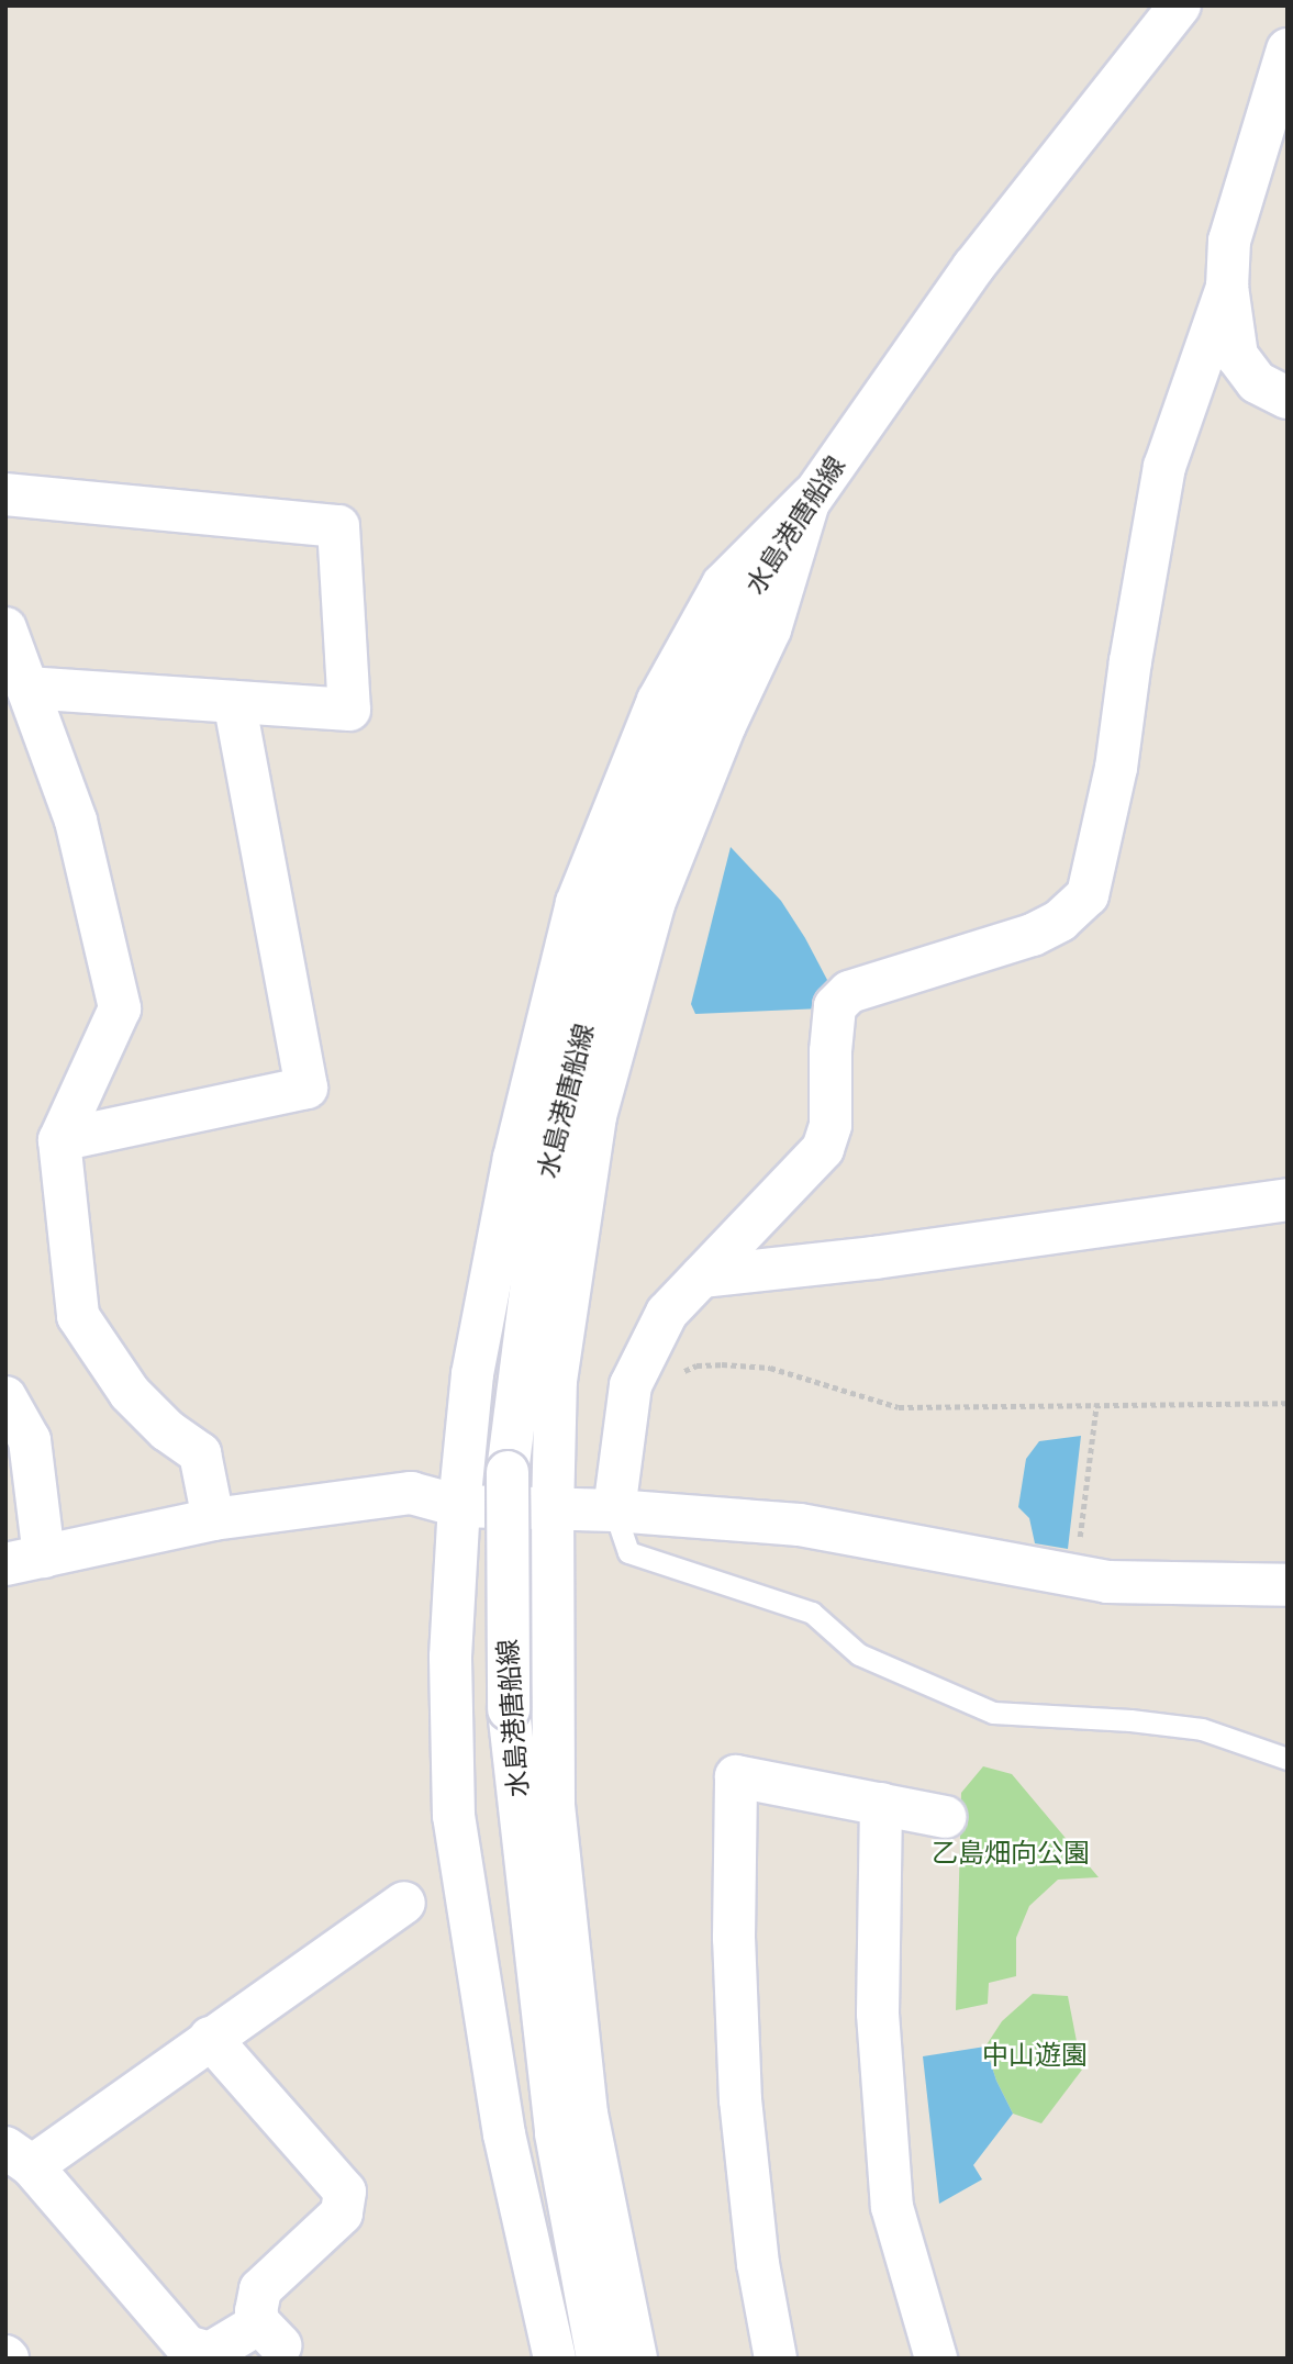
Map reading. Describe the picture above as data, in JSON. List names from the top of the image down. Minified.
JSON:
{"streets":{"street":["水島港唐船線"]},"parks":["乙島畑向公園","中山遊園"]}
